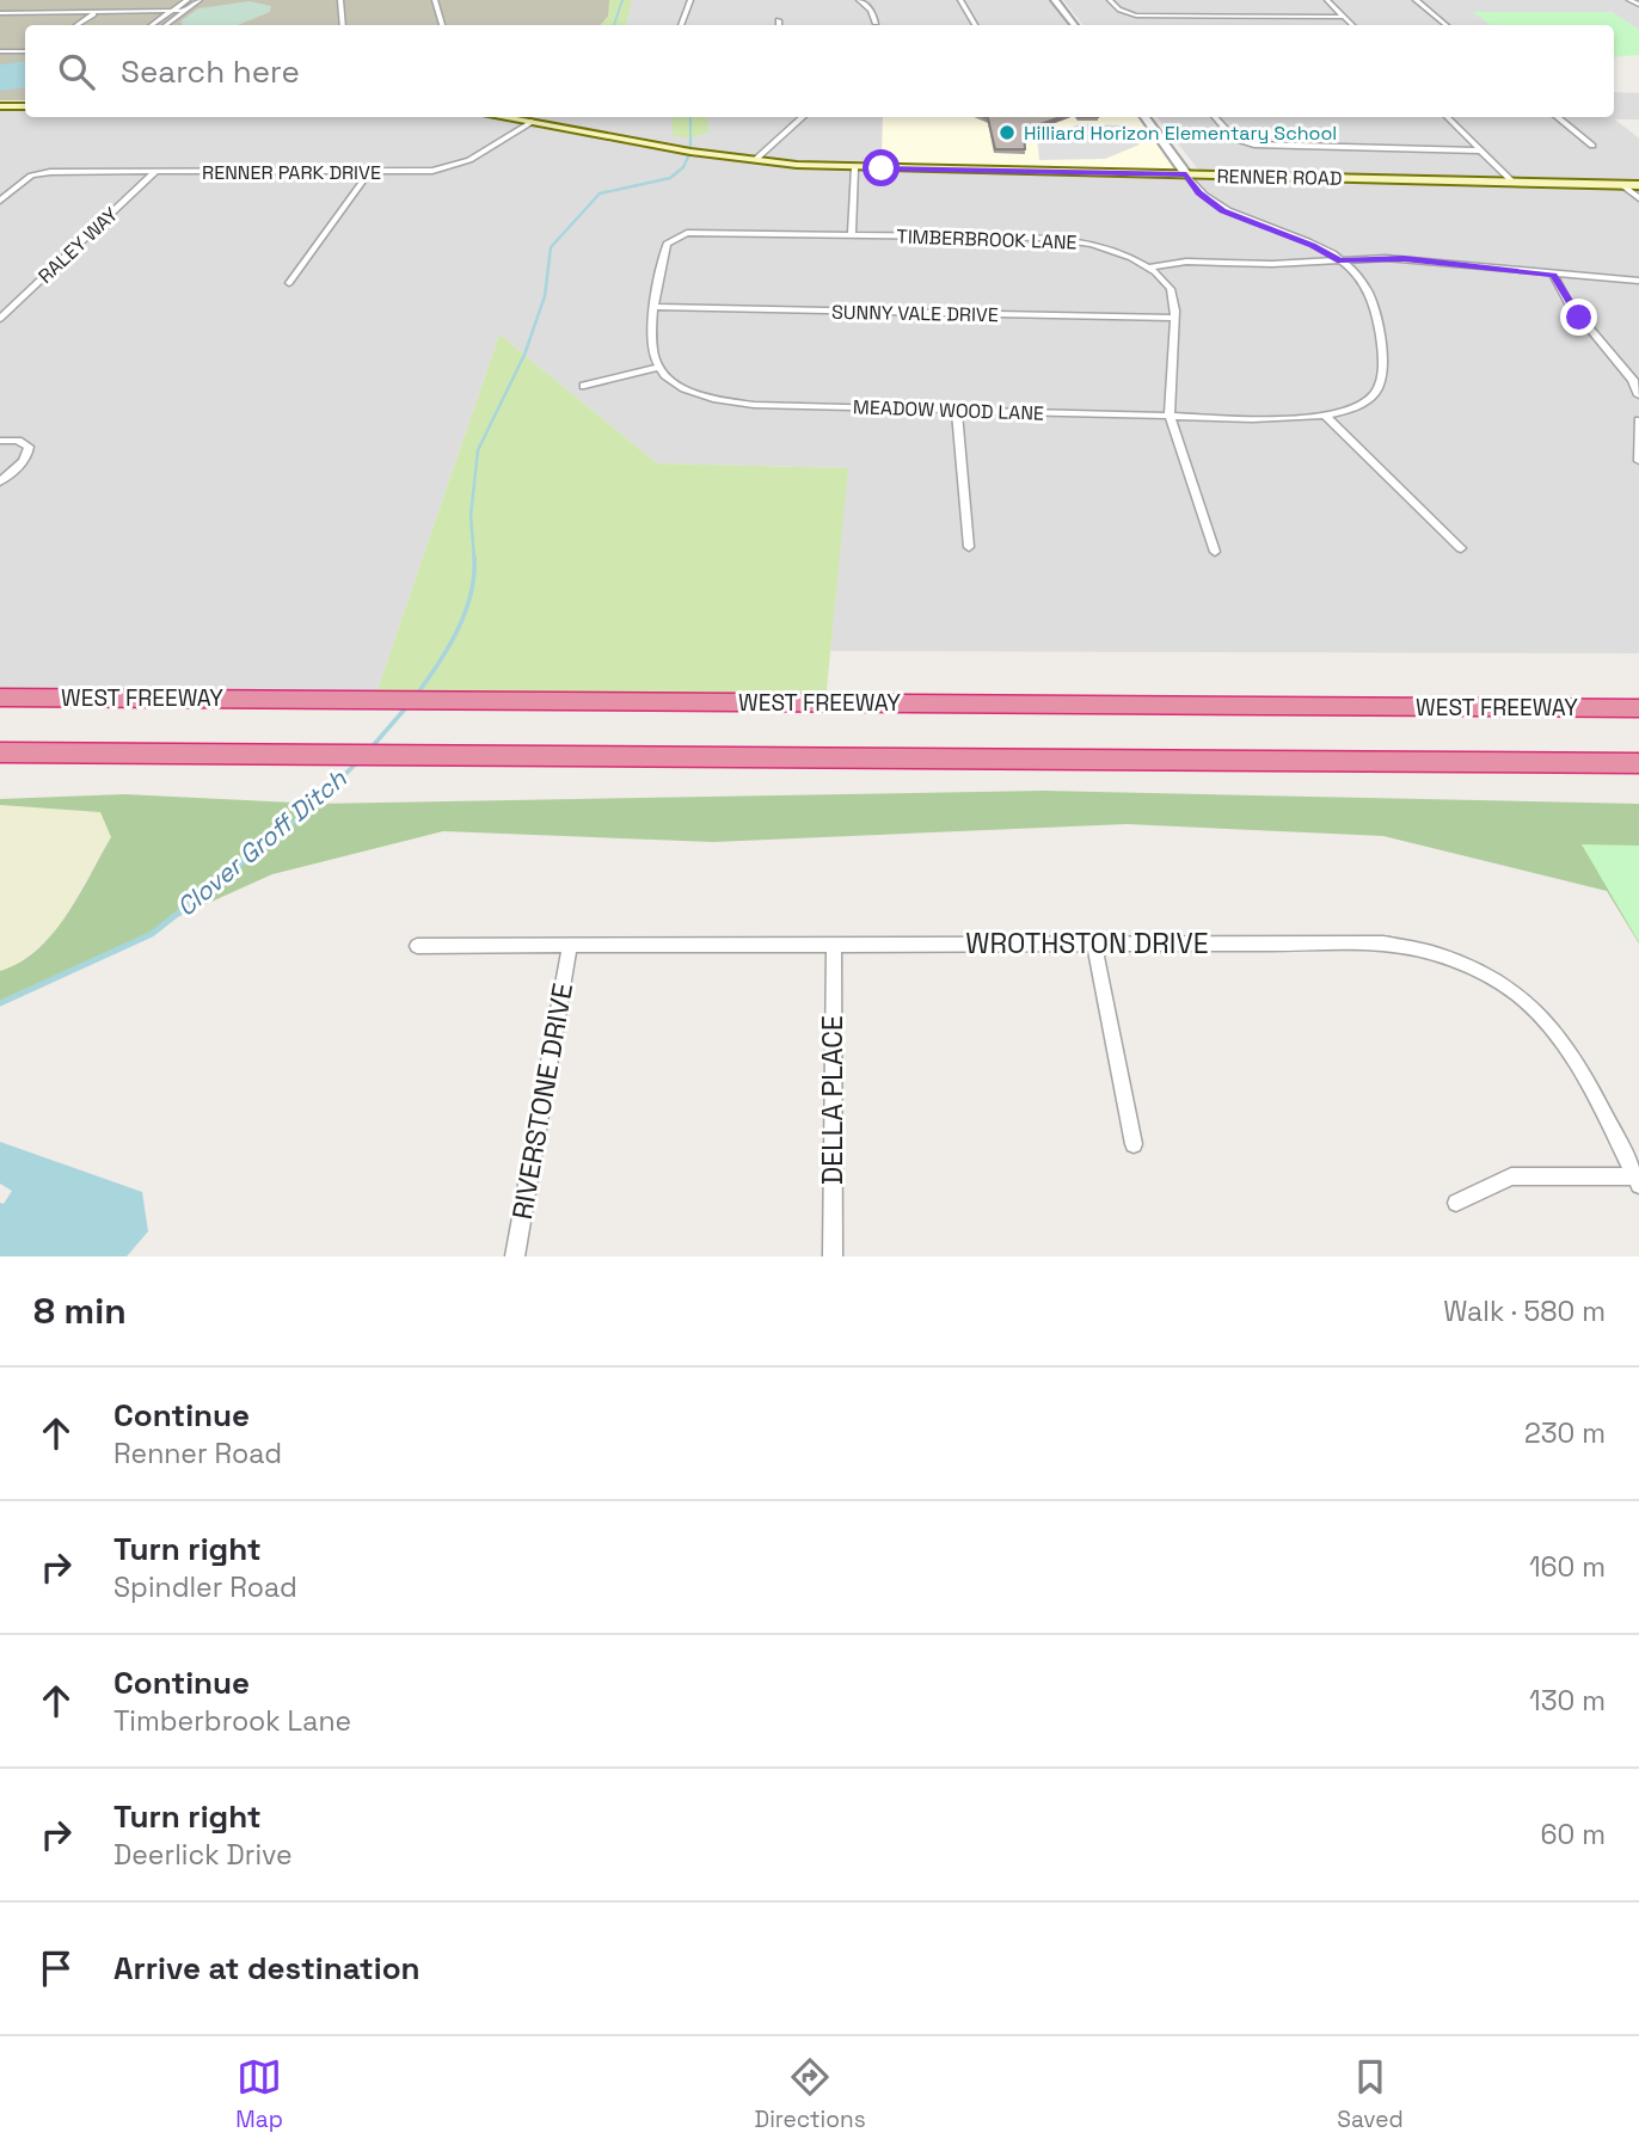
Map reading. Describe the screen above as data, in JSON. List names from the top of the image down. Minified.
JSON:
{"streets":{"highway":["WEST FREEWAY"],"main road":["RENNER ROAD"],"street":["RENNER PARK DRIVE","TIMBERBROOK LANE","RALEY WAY","SUNNY VALE DRIVE","MEADOW WOOD LANE","WROTHSTON DRIVE","DELLA PLACE","RIVERSTONE DRIVE"]},"crossings":[["RENNER PARK DRIVE","RENNER ROAD"],["RENNER PARK DRIVE","RALEY WAY"],["TIMBERBROOK LANE","SUNNY VALE DRIVE"],["WROTHSTON DRIVE","DELLA PLACE"],["WROTHSTON DRIVE","RIVERSTONE DRIVE"]],"water":["Clover Groff Ditch"],"places":["Hilliard Horizon Elementary School"],"page":{"search":"Search here","heading":["8 min","Walk · 580 m"],"list":[["Continue","Renner Road","230 m"],["Turn right","Spindler Road","160 m"],["Continue","Timberbrook Lane","130 m"],["Turn right","Deerlick Drive","60 m"],"Arrive at destination"],"nav":["Map","Directions","Saved"]}}
